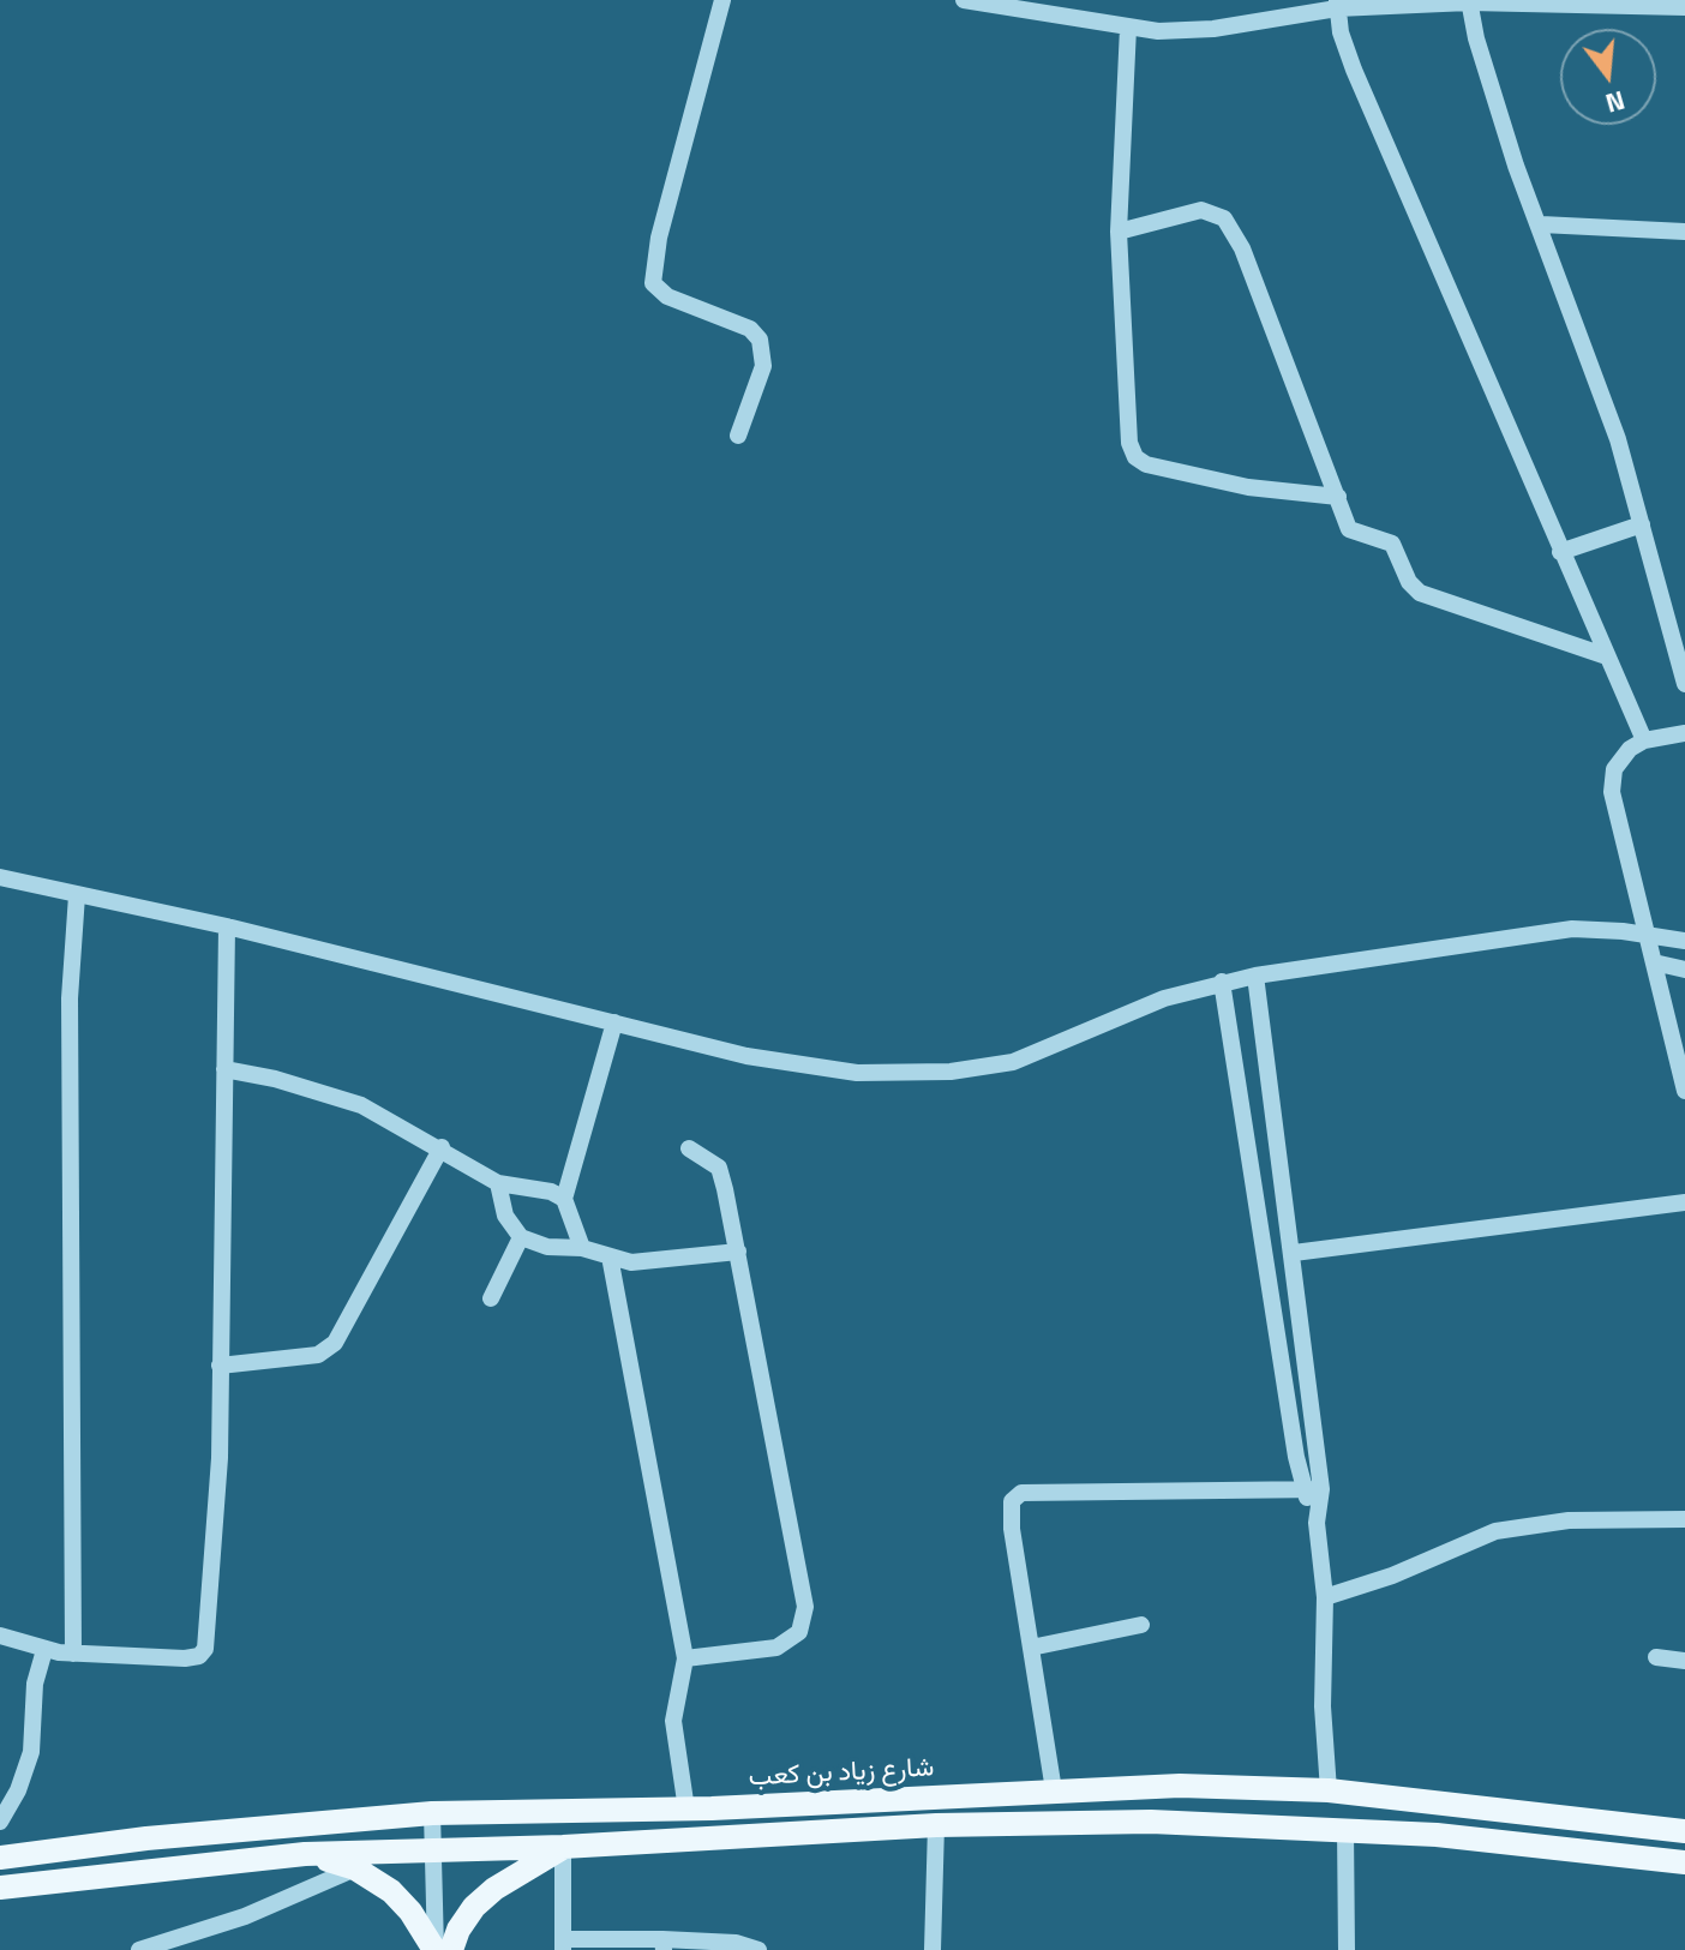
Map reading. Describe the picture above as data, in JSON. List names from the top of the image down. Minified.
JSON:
{"streets":{"main road":["شارع زياد بن كعب"]},"north":"bottom"}
